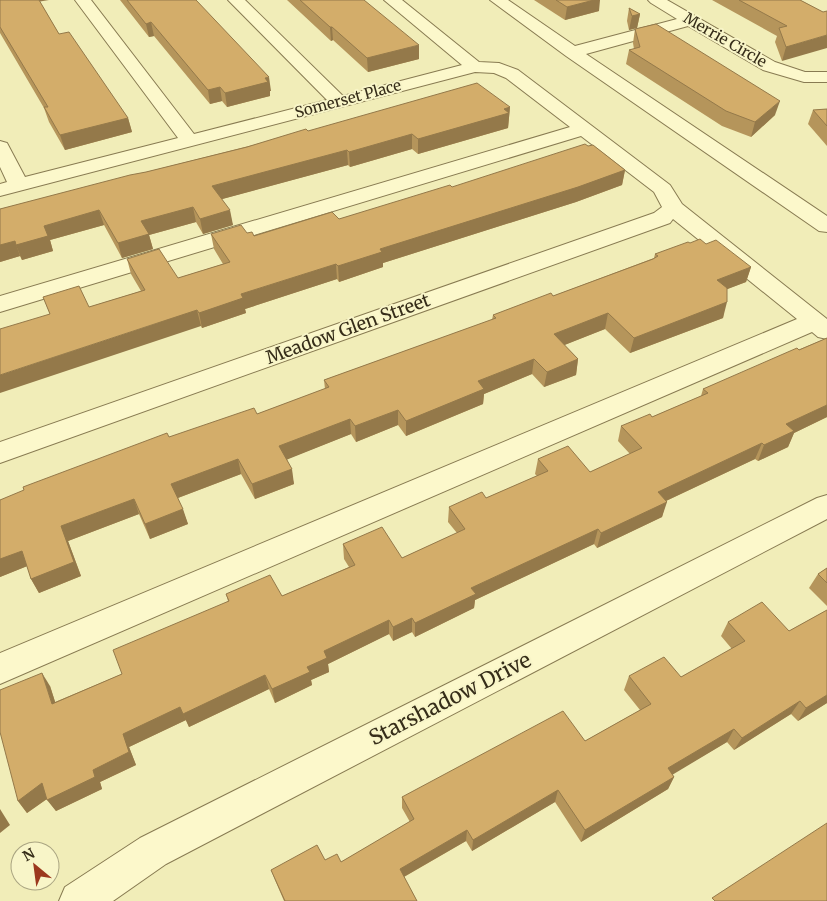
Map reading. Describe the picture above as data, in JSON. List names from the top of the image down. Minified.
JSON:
{"streets":{"street":["Merrie Circle","Somerset Place","Meadow Glen Street","Starshadow Drive"]},"crossings":[["Somerset Place","Meadow Glen Street"]],"north":"top left"}
